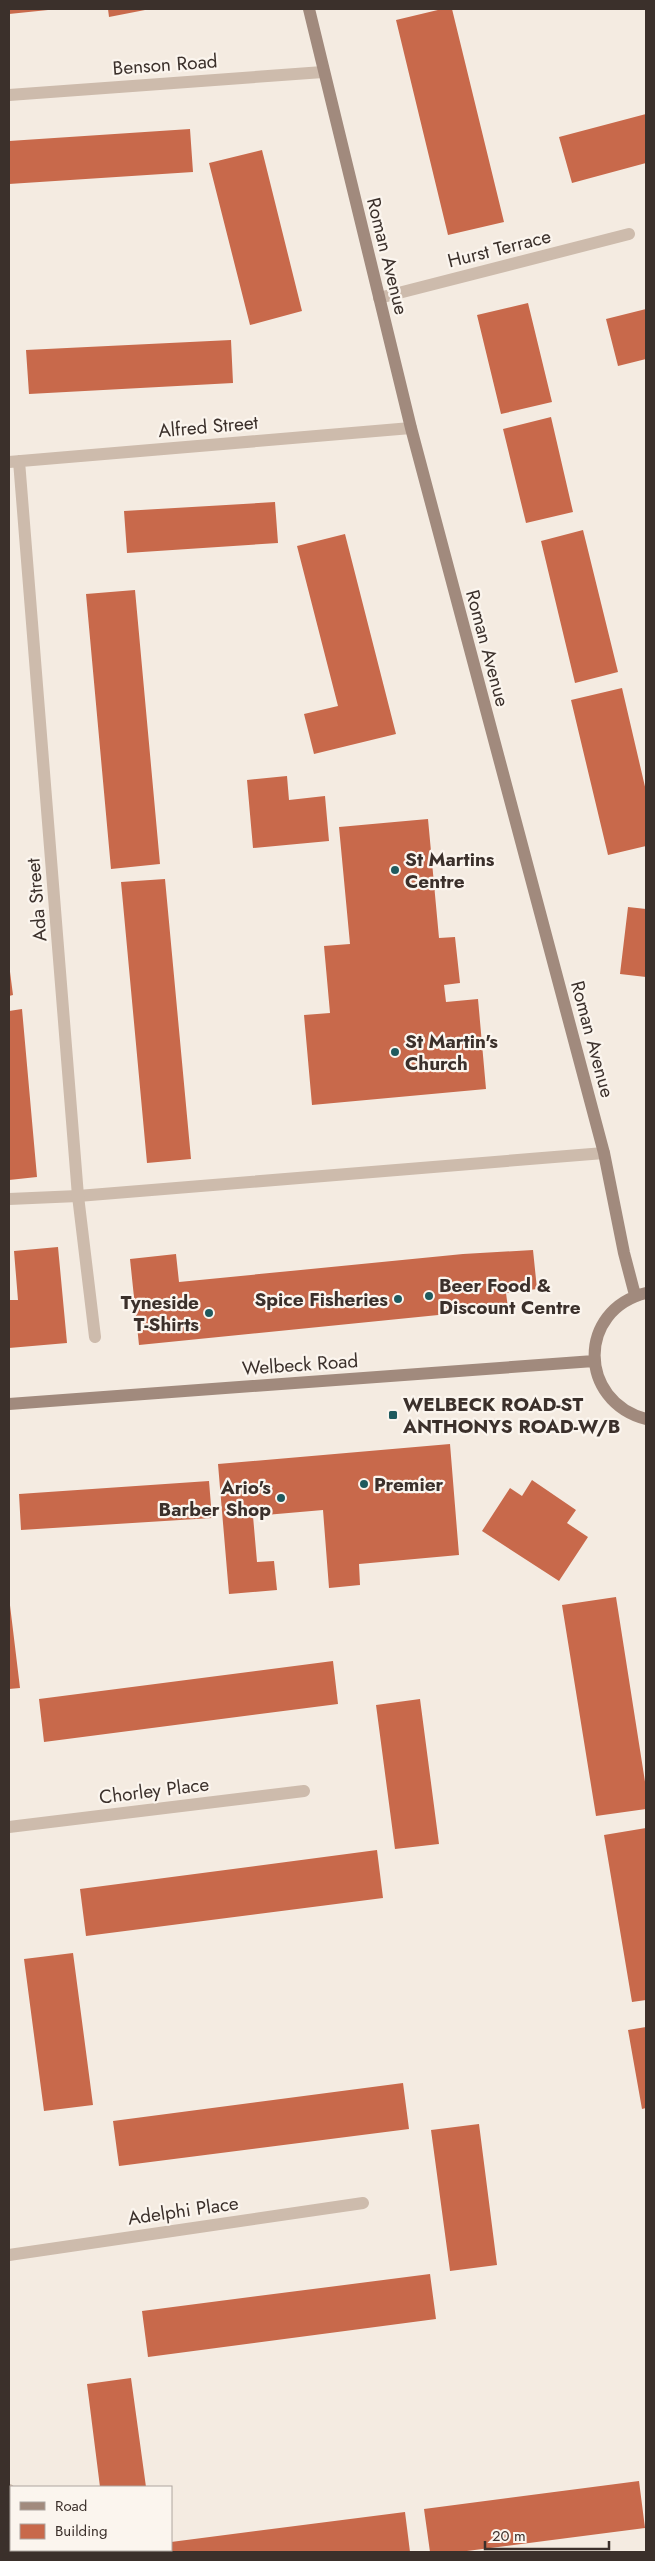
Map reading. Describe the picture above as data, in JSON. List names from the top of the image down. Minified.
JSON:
{"streets":{"street":["Benson Road","Hurst Terrace","Roman Avenue","Alfred Street","Ada Street","Welbeck Road","Chorley Place","Adelphi Place"]},"crossings":[["Benson Road","Roman Avenue"],["Hurst Terrace","Roman Avenue"],["Roman Avenue","Alfred Street"],["Alfred Street","Ada Street"]],"places":{"other":["St Martins Centre","St Martin's Church","Beer Food & Discount Centre","Spice Fisheries","Tyneside T-Shirts","Premier","Ario's Barber Shop"],"transit":["WELBECK ROAD-ST ANTHONYS ROAD-W/B"]},"legend":["Road","Building"],"scale_bar":"20 m"}
